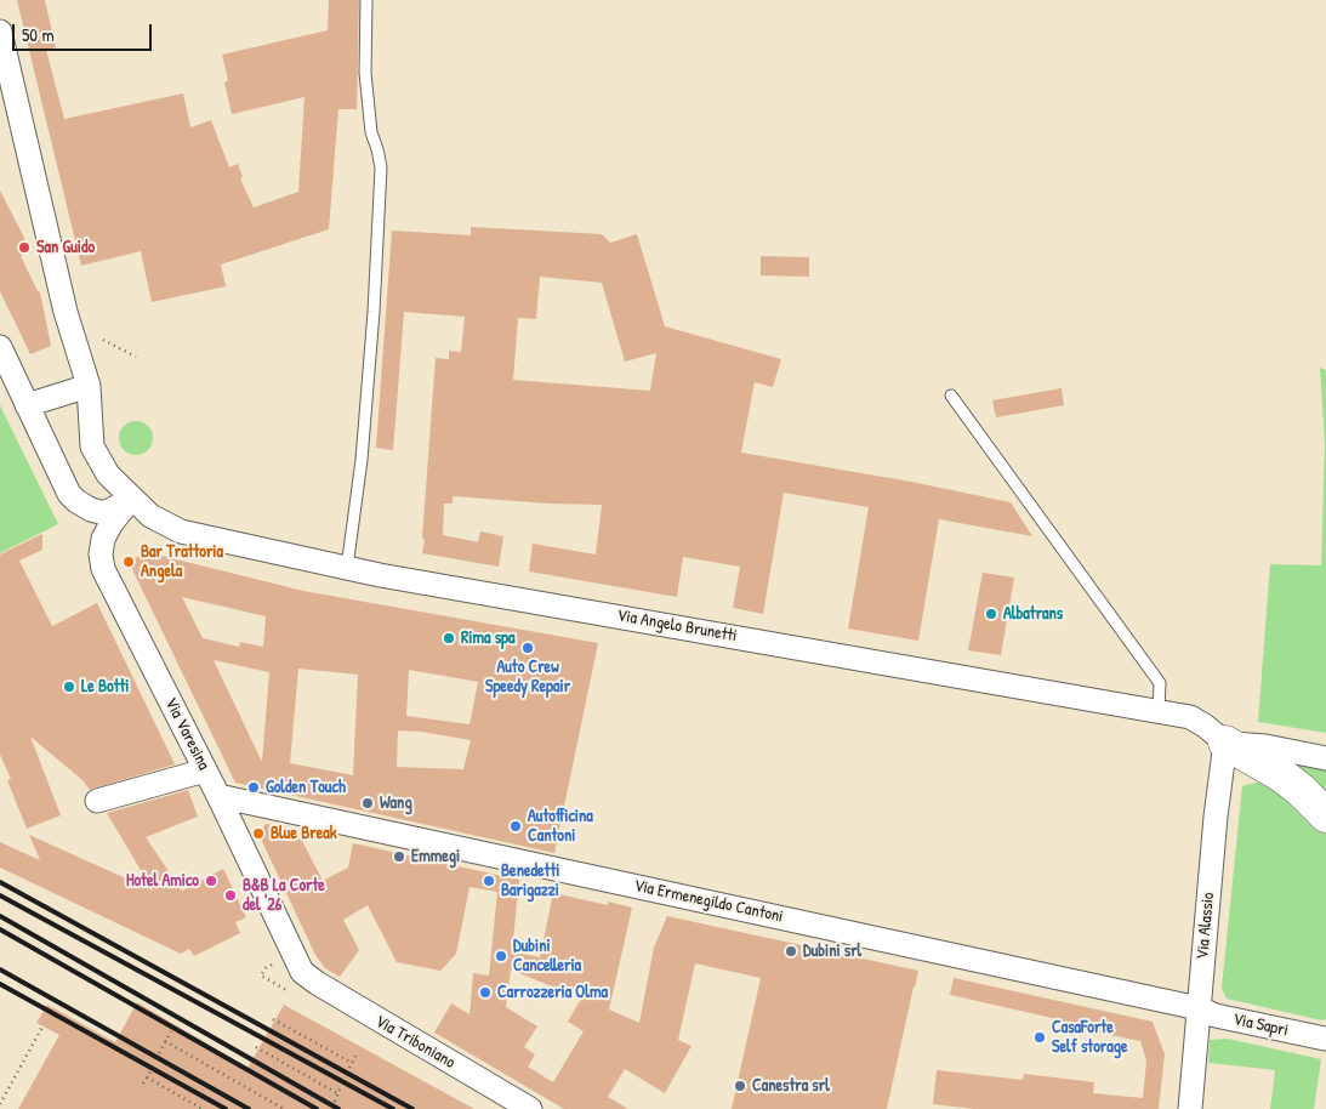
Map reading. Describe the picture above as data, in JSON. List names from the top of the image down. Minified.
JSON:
{"streets":{"street":["Via Angelo Brunetti","Via Varesina","Via Ermenegildo Cantoni","Via Alassio","Via Sapri","Via Triboniano"]},"crossings":[["Via Angelo Brunetti","Via Varesina"],["Via Angelo Brunetti","Via Alassio"],["Via Varesina","Via Ermenegildo Cantoni"],["Via Varesina","Via Triboniano"],["Via Ermenegildo Cantoni","Via Alassio"],["Via Ermenegildo Cantoni","Via Sapri"],["Via Alassio","Via Sapri"]],"places":["San Guido","Bar Trattoria Angela","Albatrans","Rima spa","Auto Crew Speedy Repair","Le Botti","Golden Touch","Wang","Autofficina Cantoni","Blue Break","Emmegi","Hotel Amico","Benedetti Barigazzi","B&B La Corte del '26","Dubini srl","Dubini Cancelleria","Carrozzeria Olma","CasaForte Self storage","Canestra srl"],"scale_bar":"50 m"}
